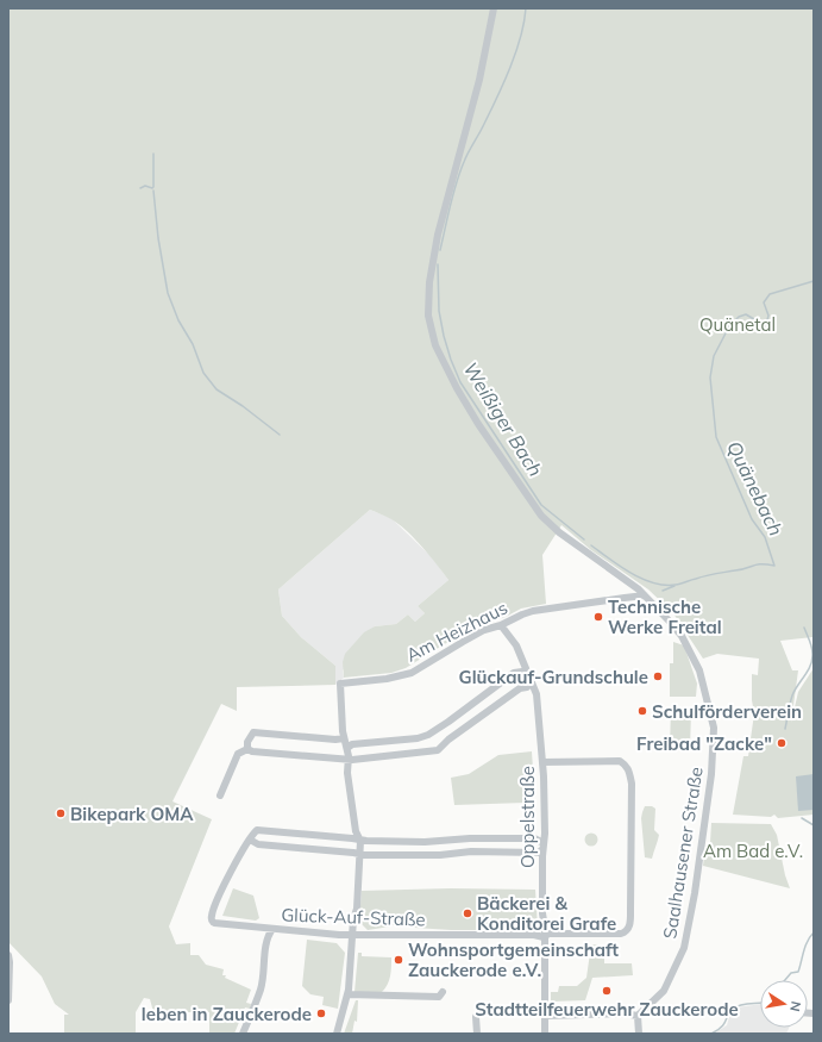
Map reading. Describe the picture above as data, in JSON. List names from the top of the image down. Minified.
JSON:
{"streets":{"street":["Am Heizhaus","Oppelstraße","Saalhausener Straße","Glück-Auf-Straße"]},"crossings":[["Am Heizhaus","Oppelstraße"],["Am Heizhaus","Saalhausener Straße"],["Oppelstraße","Glück-Auf-Straße"]],"water":["Weißiger Bach","Quänebach"],"parks":["Quänetal","Am Bad e.V."],"places":["Technische Werke Freital","Glückauf-Grundschule","Schulförderverein","Freibad \"Zacke\"","Bikepark OMA","Bäckerei & Konditorei Grafe","Wohnsportgemeinschaft Zauckerode e.V.","Stadtteilfeuerwehr Zauckerode","leben in Zauckerode"],"north":"right"}
